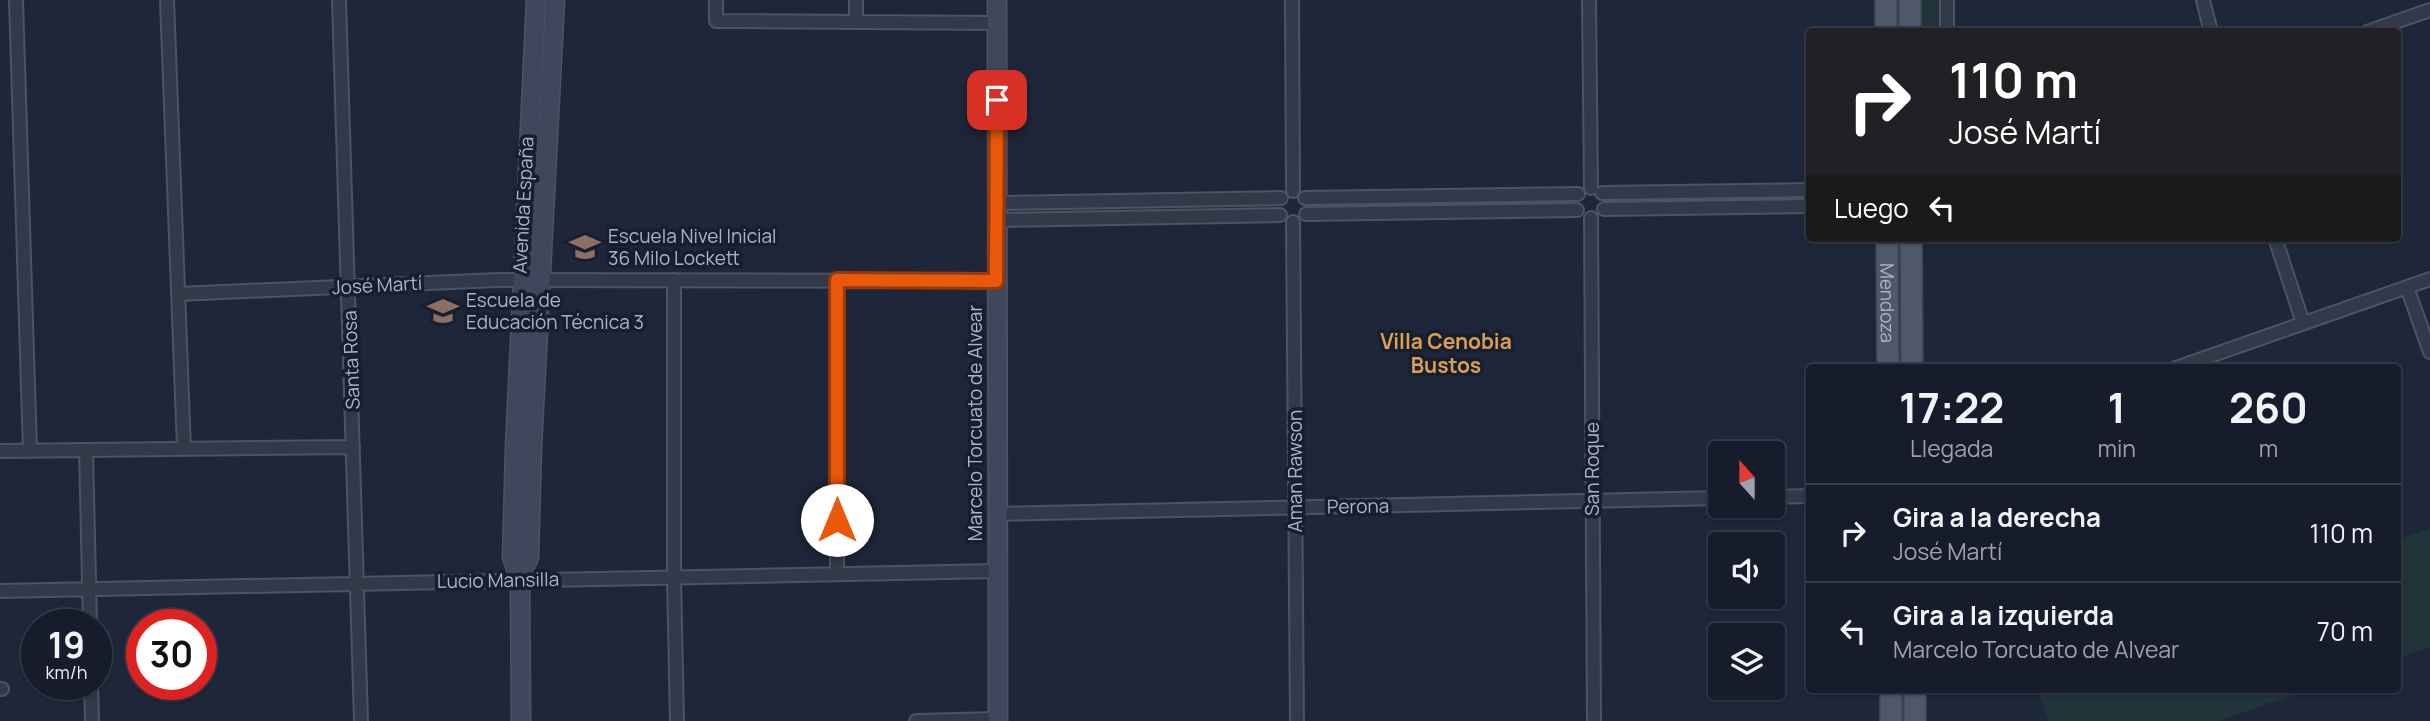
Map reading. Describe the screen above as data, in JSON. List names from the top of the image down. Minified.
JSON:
{"streets":{"main road":["Avenida España","Mendoza","Marcelo Torcuato de Alvear"],"street":["José Martí","Santa Rosa","San Roque","Aman Rawson","Perona","Lucio Mansilla"]},"crossings":[["Avenida España","José Martí"],["Avenida España","Lucio Mansilla"],["José Martí","Santa Rosa"],["José Martí","Marcelo Torcuato de Alvear"],["Santa Rosa","Lucio Mansilla"],["Marcelo Torcuato de Alvear","Perona"],["Marcelo Torcuato de Alvear","Lucio Mansilla"],["San Roque","Perona"],["Aman Rawson","Perona"]],"districts":["Villa Cenobia Bustos"],"places":{"school or university":["Escuela Nivel Inicial 36 Milo Lockett","Escuela de Educación Técnica 3"]},"north":"top","page":{"turn":["110 m","José Martí"],"then":"Luego","eta":["17:22","Llegada","1","min","260","m"],"list":[{"name":"Gira a la derecha","note":"José Martí","value":"110 m"},{"name":"Gira a la izquierda","note":"Marcelo Torcuato de Alvear","value":"70 m"}],"speed":"19 km/h","limit":"30"}}
